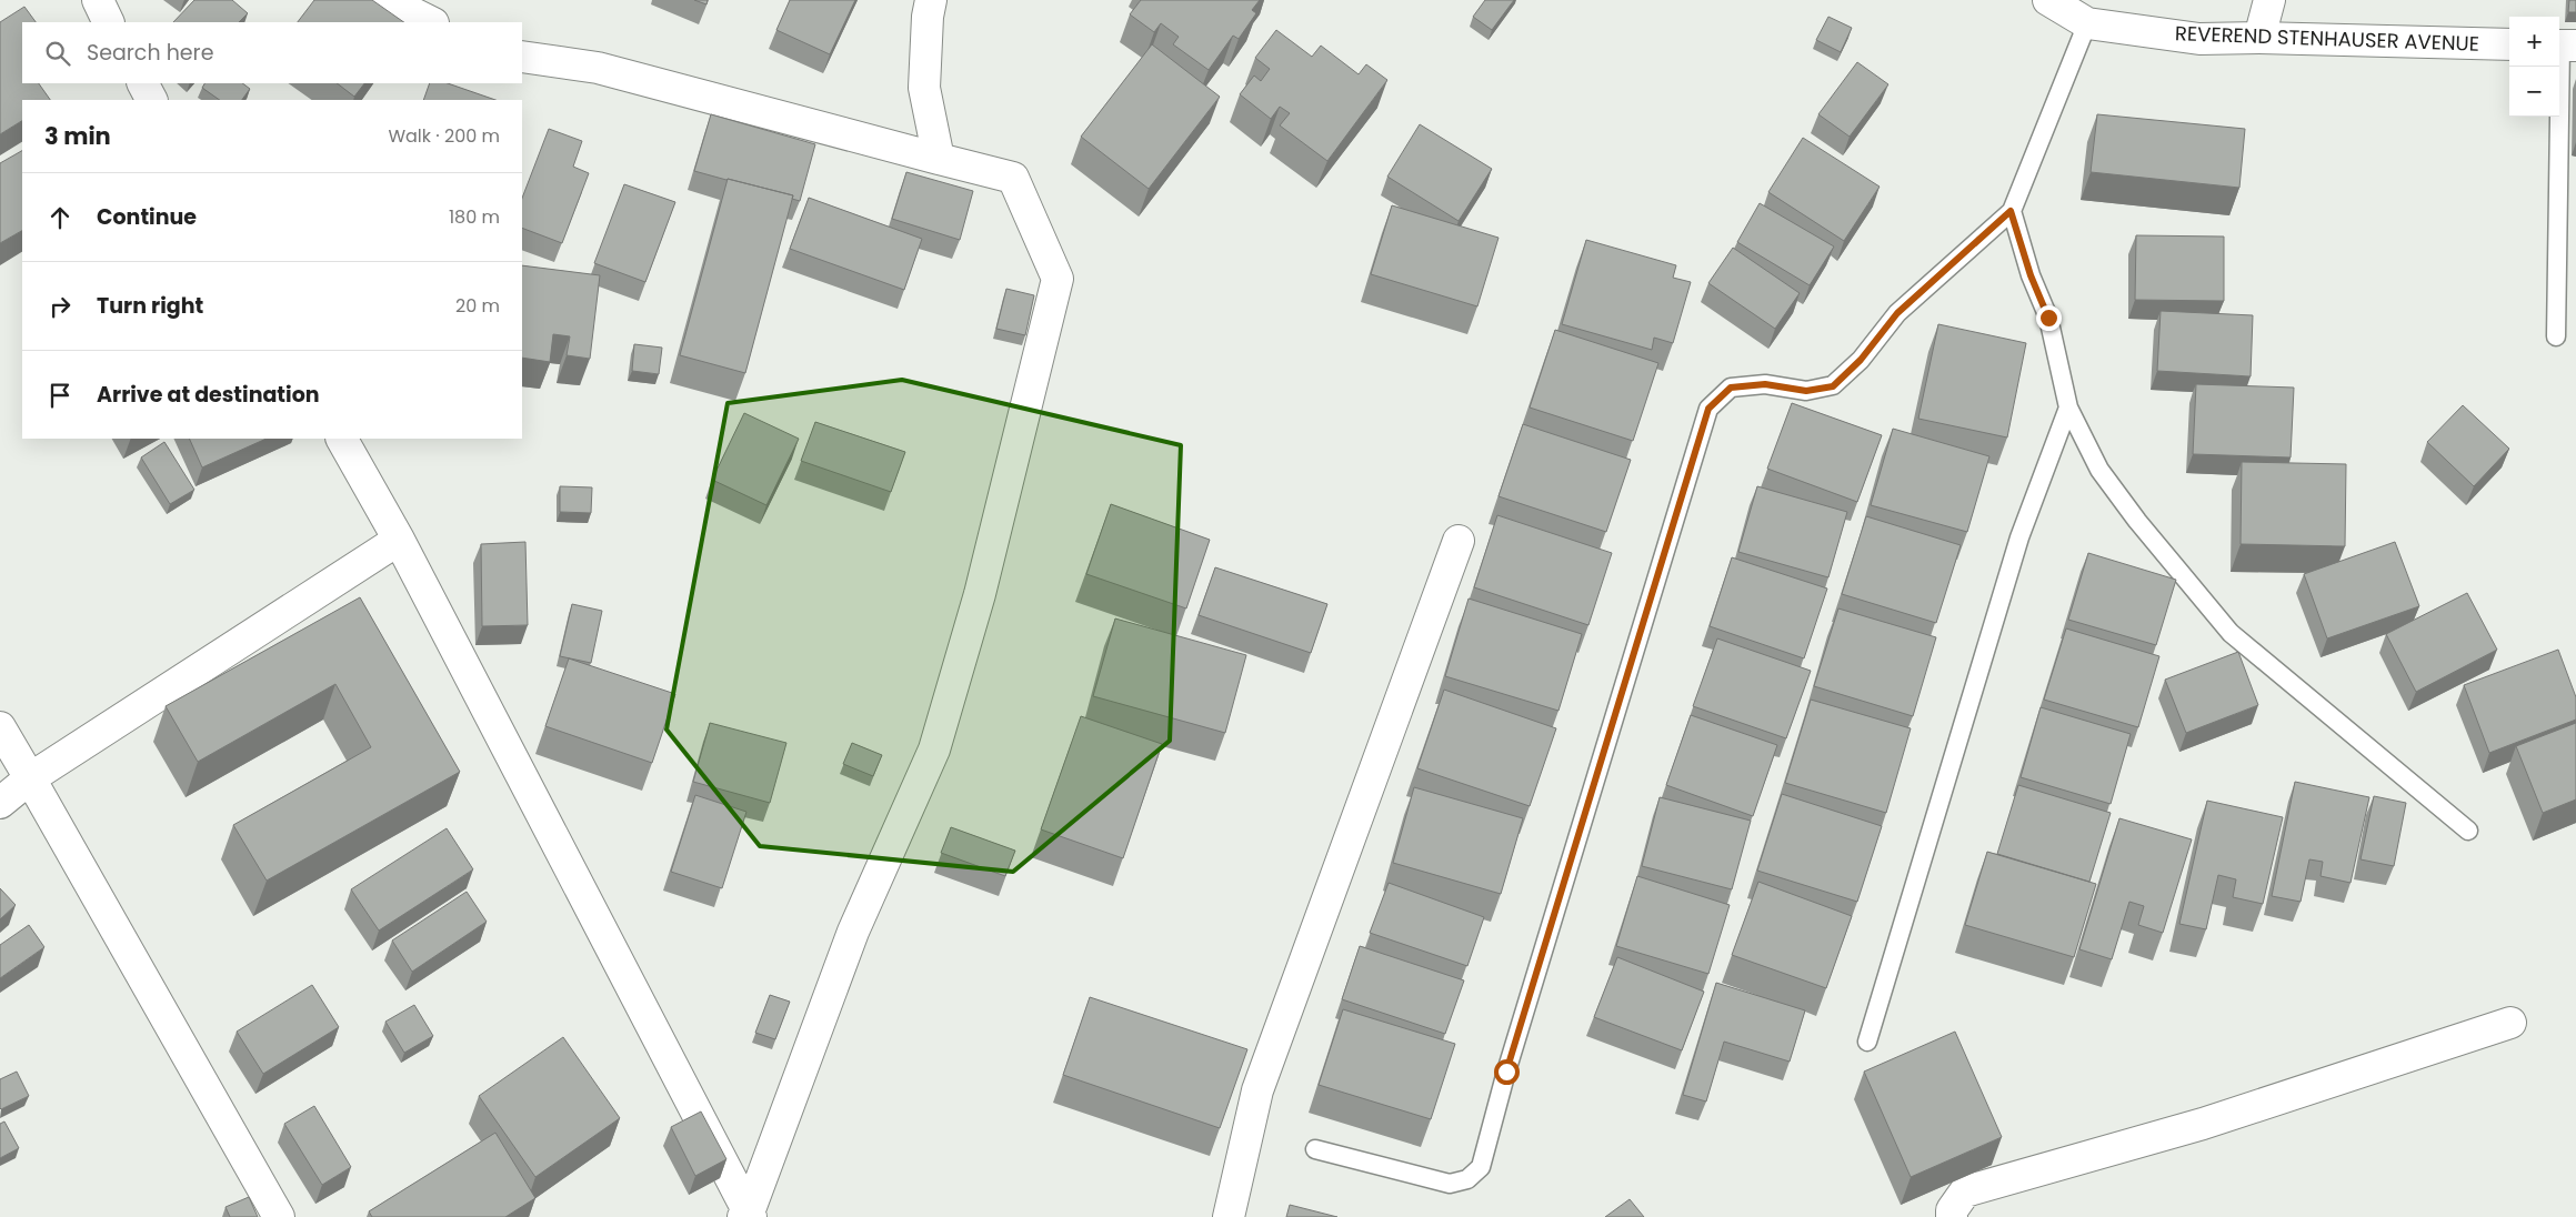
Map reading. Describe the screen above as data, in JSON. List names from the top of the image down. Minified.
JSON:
{"streets":{"street":["REVEREND STENHAUSER AVENUE"]},"page":{"map_buttons":["+","−"],"search":"Search here","heading":["3 min","Walk · 200 m"],"list":[["Continue","180 m"],["Turn right","20 m"],"Arrive at destination"]}}
